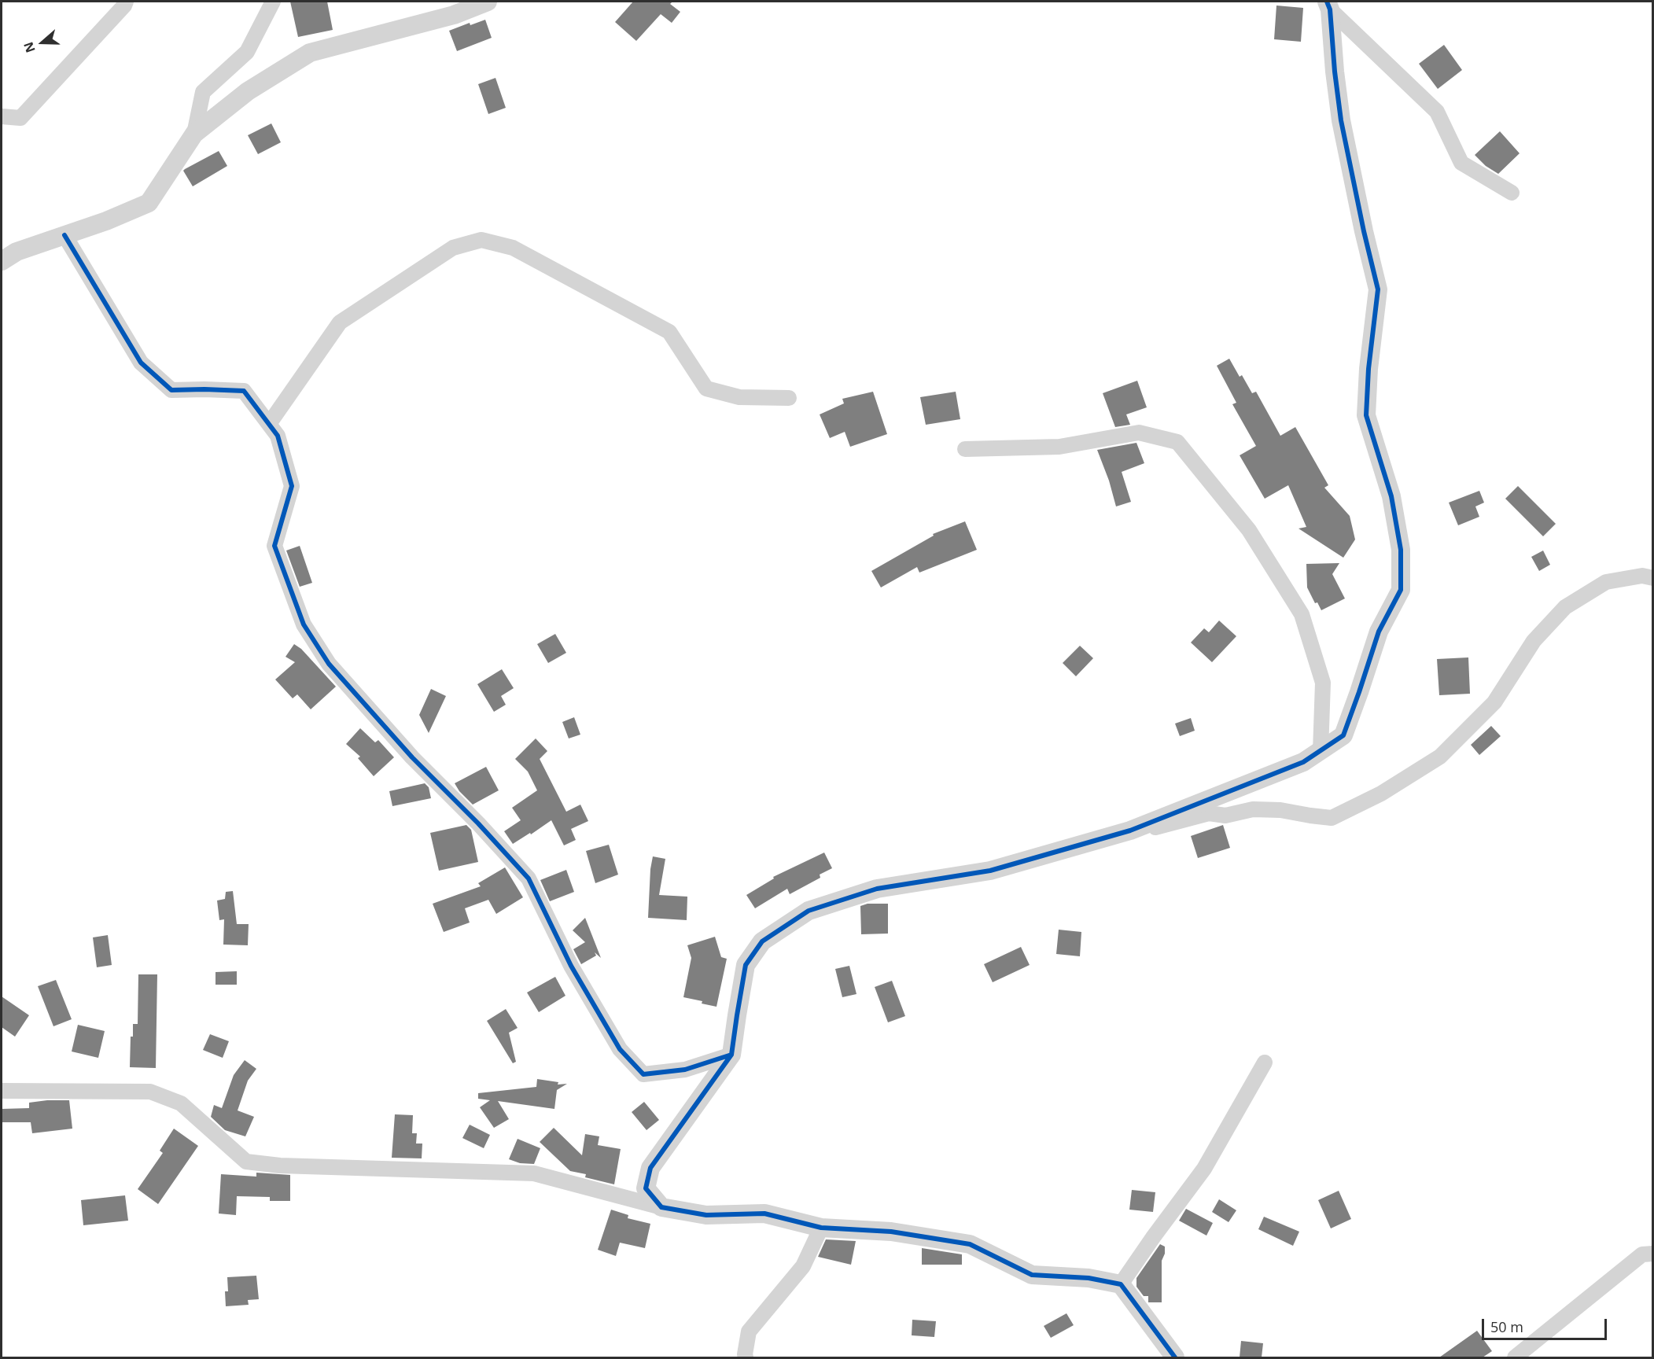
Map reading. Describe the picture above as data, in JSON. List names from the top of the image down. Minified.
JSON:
{"scale_bar":"50 m","north":"left"}
